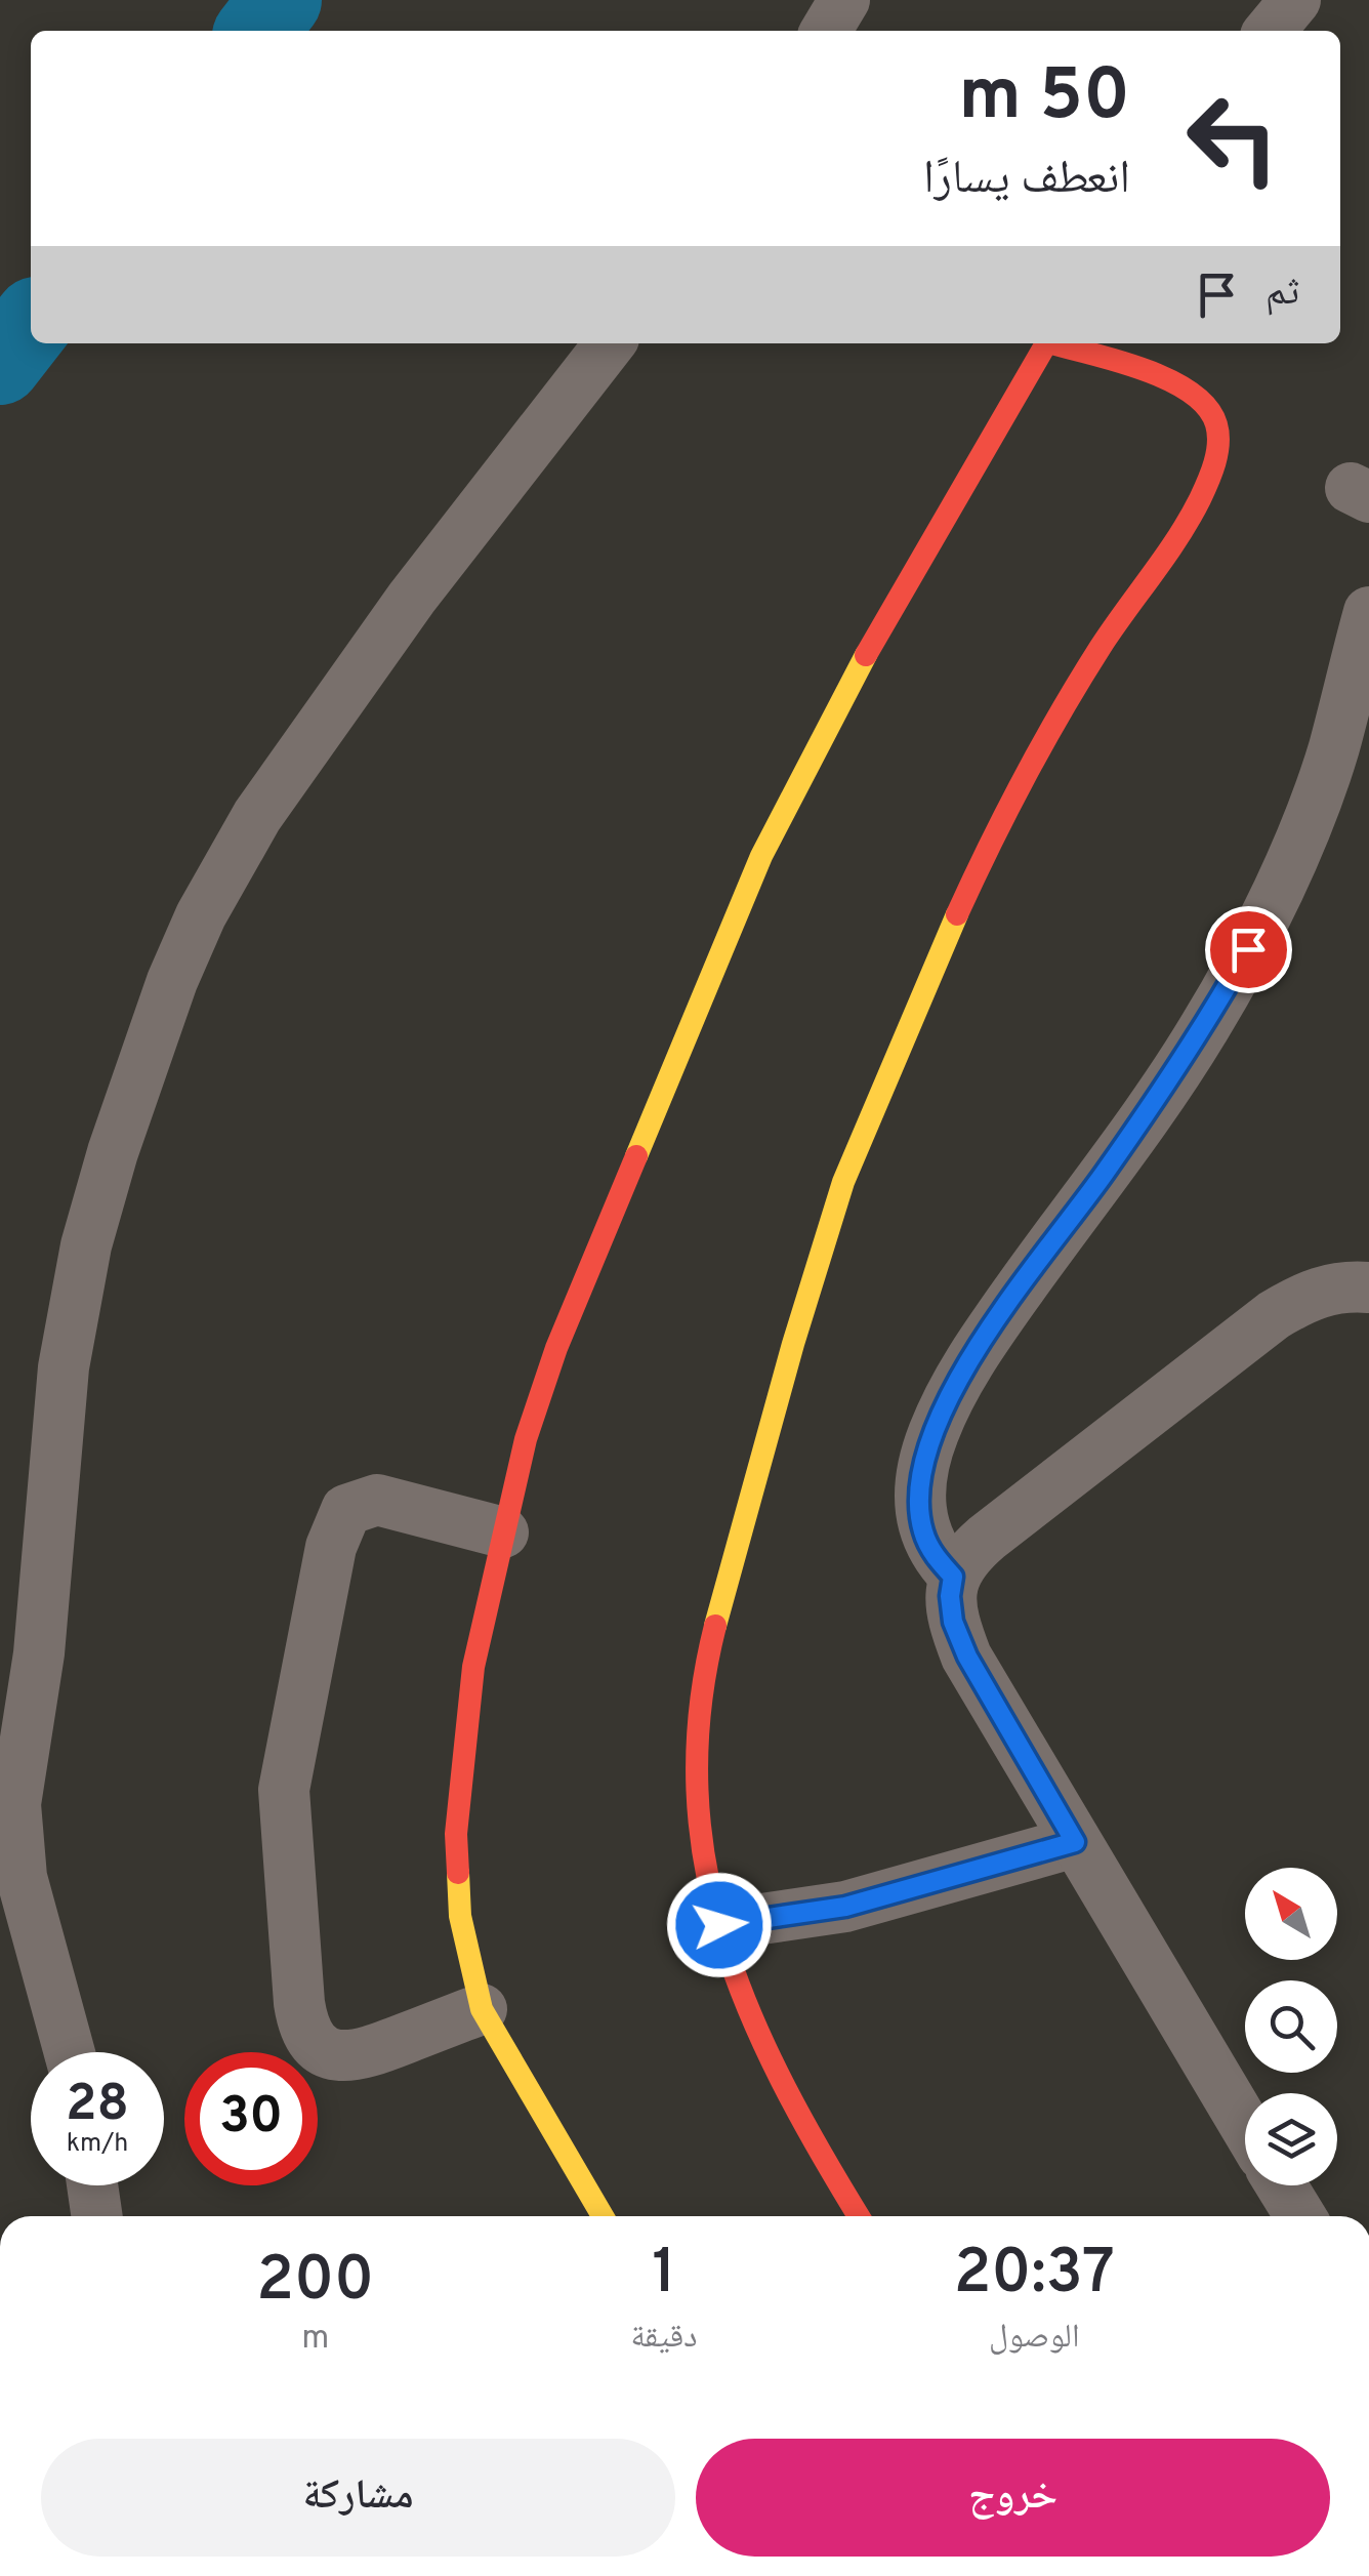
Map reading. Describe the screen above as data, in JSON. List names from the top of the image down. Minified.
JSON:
{"north":"top left","page":{"turn":["50 m","انعطف يسارًا"],"then":"ثم","speed":"28 km/h","limit":"30","eta":["20:37","الوصول","1","دقيقة","200","m"],"buttons":["خروج","مشاركة"]}}
